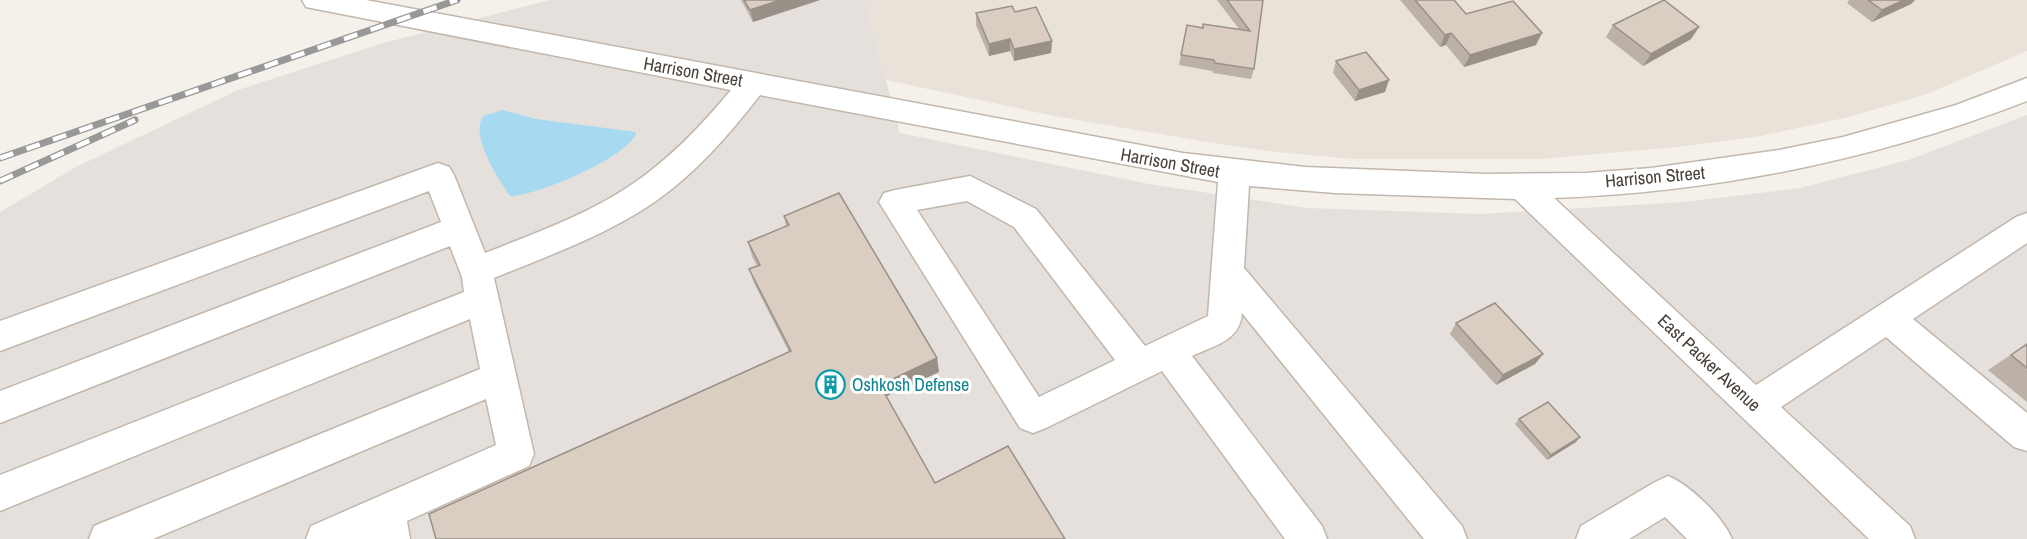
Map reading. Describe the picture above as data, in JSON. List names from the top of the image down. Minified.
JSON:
{"streets":{"street":["Harrison Street","East Packer Avenue"]},"crossings":[["Harrison Street","East Packer Avenue"]],"places":{"building":["Oshkosh Defense"]}}
